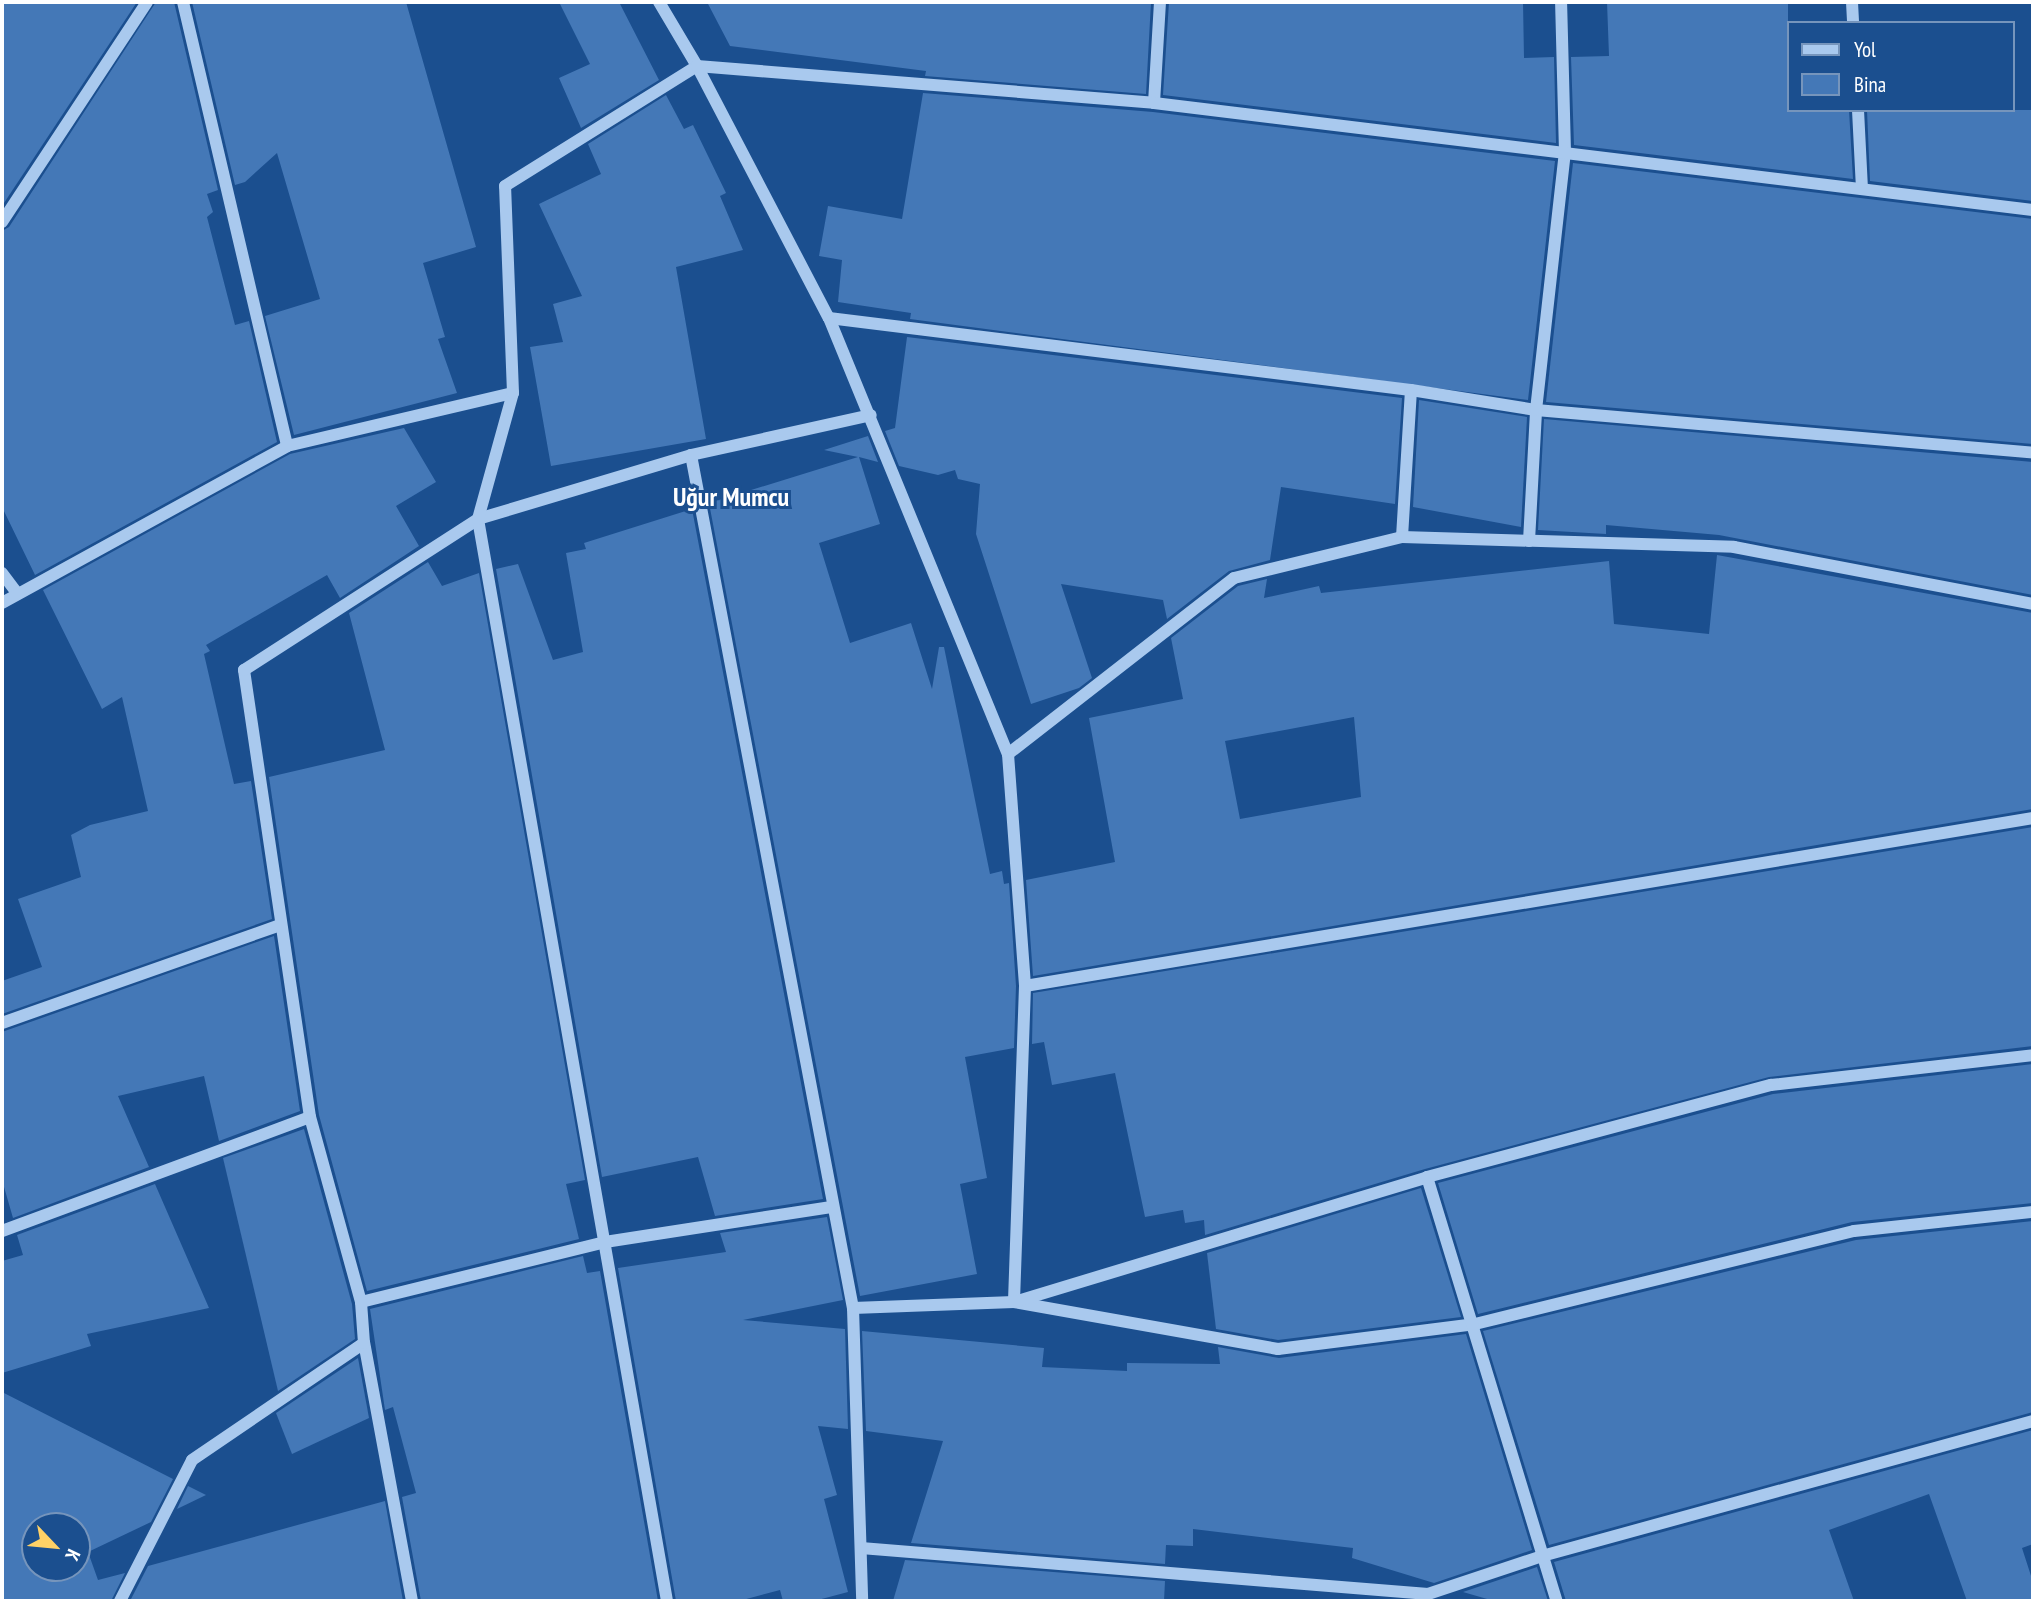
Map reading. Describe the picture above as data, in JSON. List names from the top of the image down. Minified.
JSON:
{"districts":["Uğur Mumcu"],"legend":["Yol","Bina"],"north":"bottom right"}
